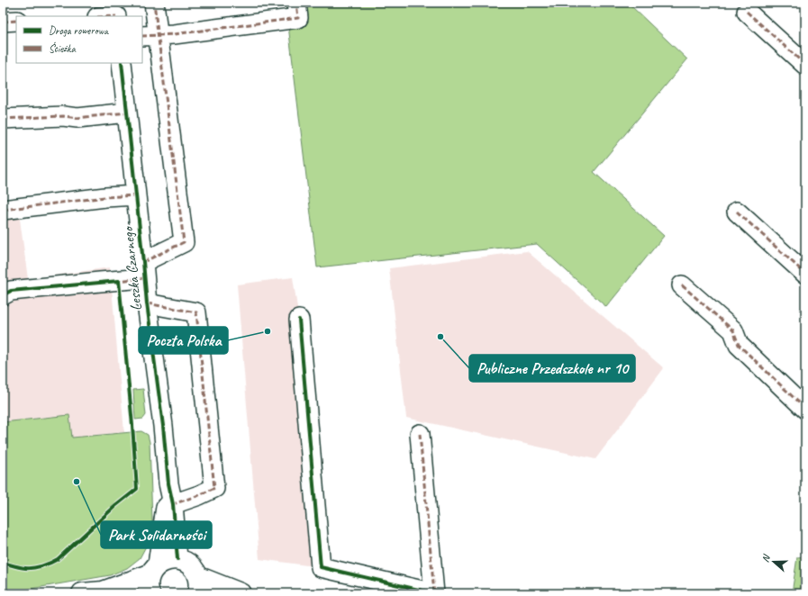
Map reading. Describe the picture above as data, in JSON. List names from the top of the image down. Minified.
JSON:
{"streets":{"street":["Leszka Czarnego"]},"places":["Poczta Polska","Publiczne Przedszkole nr 10","Park Solidarności"],"legend":["Droga rowerowa","Ścieżka"],"north":"left"}
